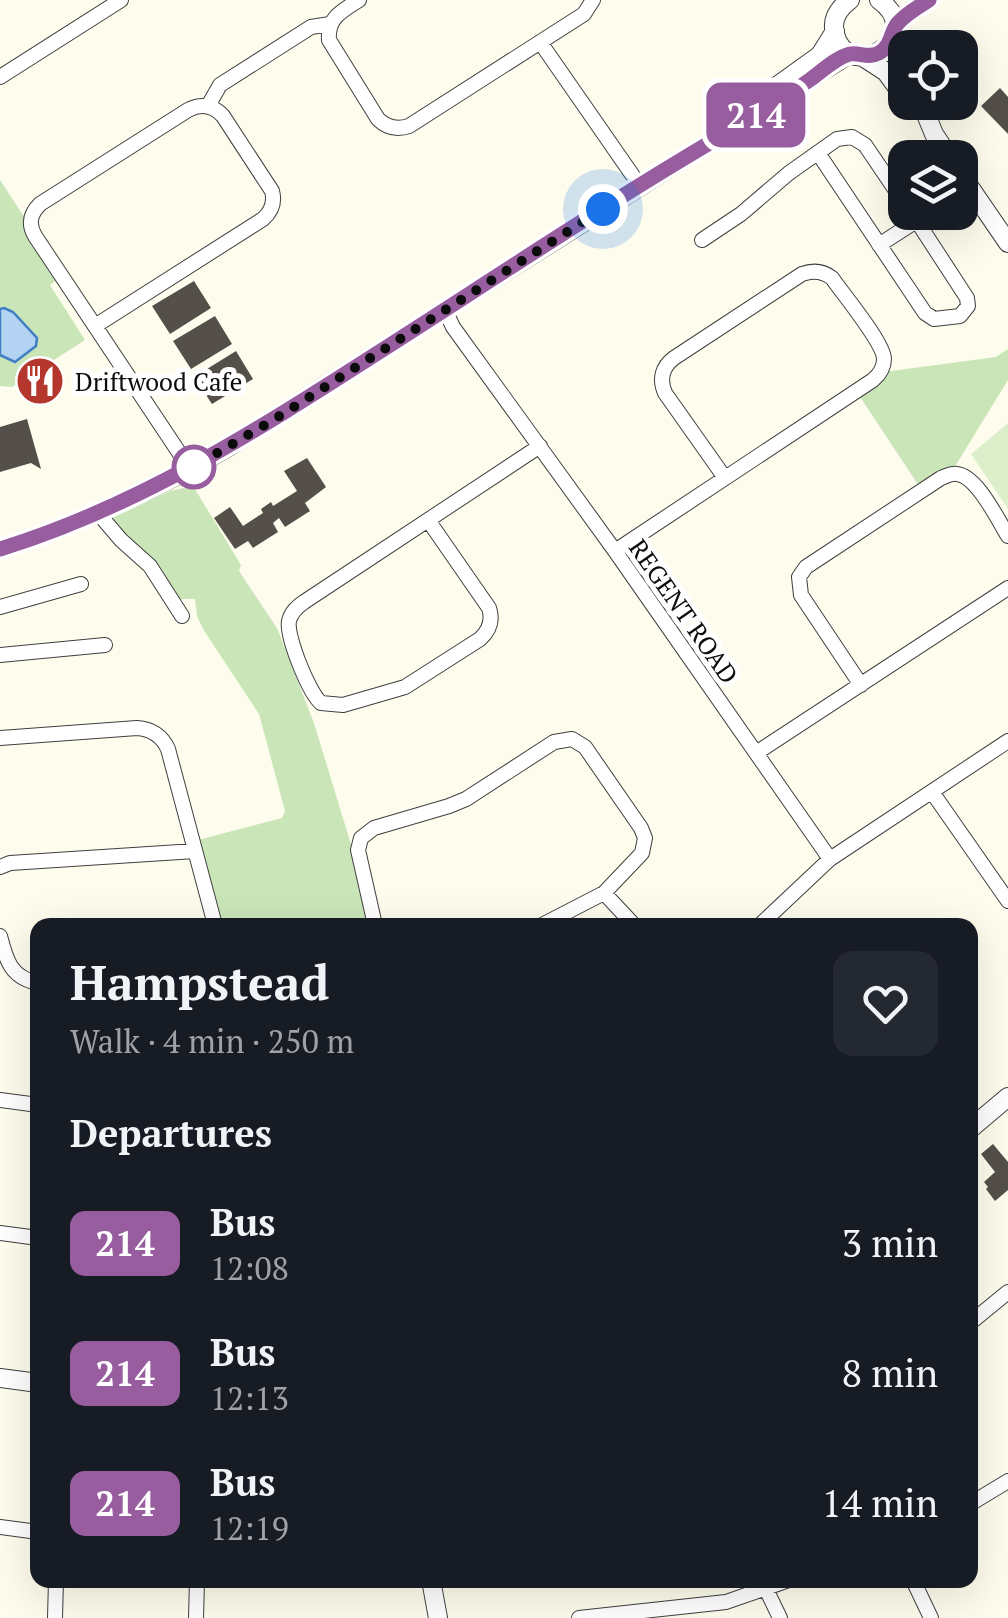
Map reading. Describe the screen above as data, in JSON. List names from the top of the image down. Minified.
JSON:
{"streets":{"street":["REGENT ROAD"]},"places":{"restaurant":["Driftwood Cafe"]},"lines":["bus line 214"],"page":{"on_map":"214","heading":[["Hampstead","Walk · 4 min · 250 m"],"Departures"],"list":[{"mark":"214","name":"Bus","note":"12:08","value":"3 min"},{"mark":"214","name":"Bus","note":"12:13","value":"8 min"},{"mark":"214","name":"Bus","note":"12:19","value":"14 min"}]}}
